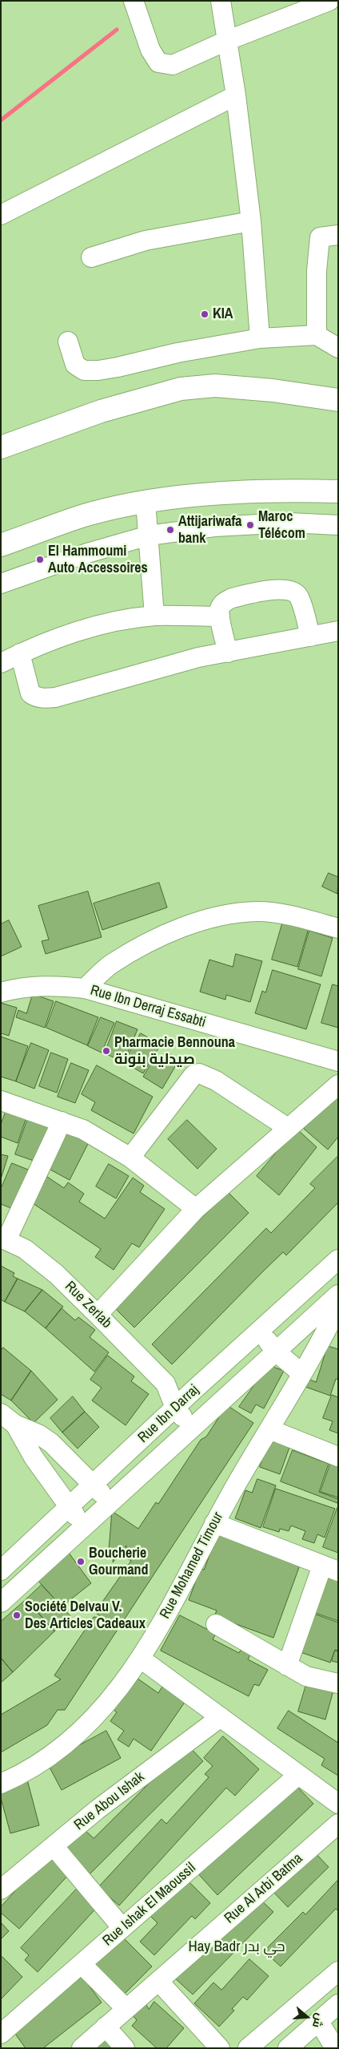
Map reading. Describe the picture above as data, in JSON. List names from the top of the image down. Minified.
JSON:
{"streets":{"street":["Rue Ibn Derraj Essabti","Rue ZerIab","Rue Ibn Darraj","Rue Mohamed Timour","Rue Abou Ishak","Rue Al Arbi Batma","Rue Ishak El Maoussil"]},"crossings":[["Rue ZerIab","Rue Ibn Darraj"]],"districts":["Hay Badr حي بدر"],"places":["KIA","Maroc Télécom","Attijariwafa bank","El Hammoumi Auto Accessoires","Pharmacie Bennouna صيدلية بنونة","Boucherie Gourmand","Société Delvau V. Des Articles Cadeaux"],"north":"right"}
